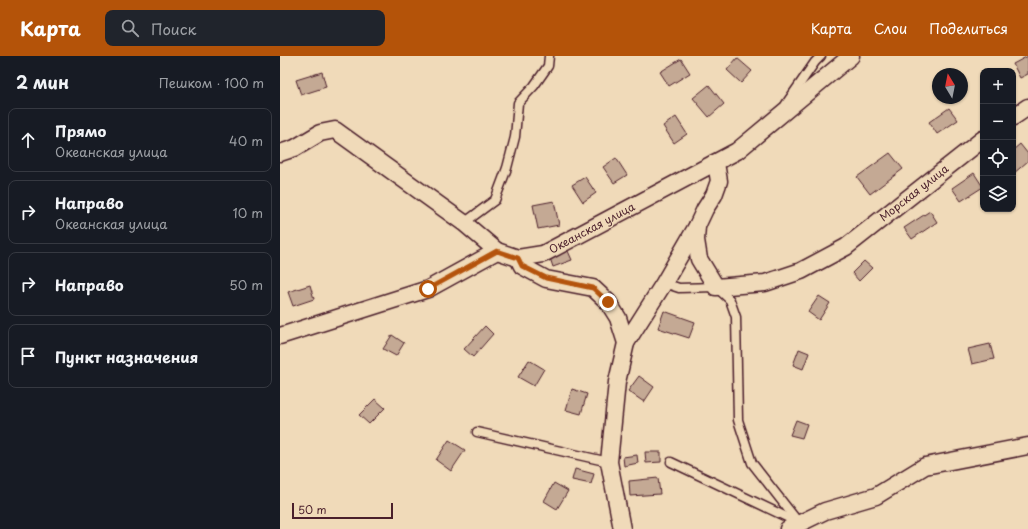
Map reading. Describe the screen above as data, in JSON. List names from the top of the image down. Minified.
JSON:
{"streets":{"street":["Морская улица","Океанская улица"]},"scale_bar":"50 m","north":"top","page":{"header":"Карта","search":"Поиск","nav":["Карта","Слои","Поделиться"],"heading":["2 мин","Пешком · 100 m"],"map_buttons":["+","−"],"list":[["Прямо","Океанская улица","40 m"],["Направо","Океанская улица","10 m"],["Направо","50 m"],"Пункт назначения"],"scale":"50 m"}}
